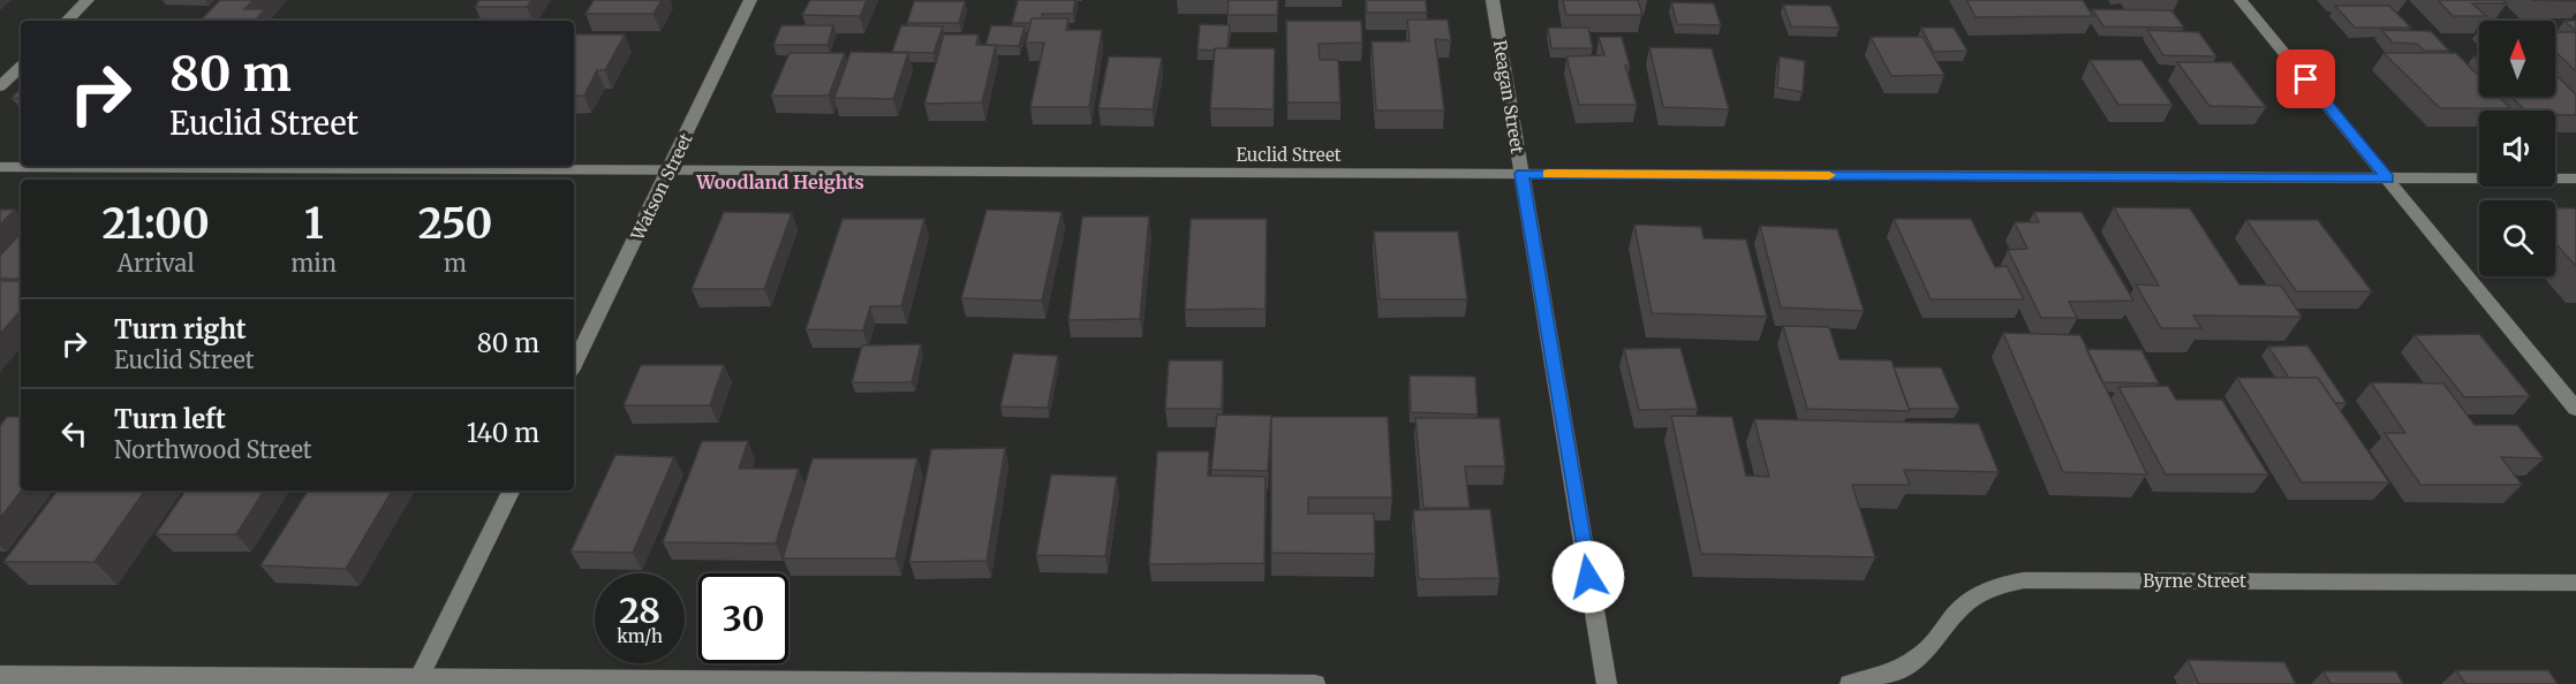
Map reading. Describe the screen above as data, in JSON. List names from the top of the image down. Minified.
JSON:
{"streets":{"street":["Reagan Street","Euclid Street","Watson Street","Byrne Street"]},"crossings":[["Reagan Street","Euclid Street"],["Euclid Street","Watson Street"]],"districts":["Woodland Heights"],"north":"top","page":{"turn":["80 m","Euclid Street"],"eta":["21:00","Arrival","1","min","250","m"],"list":[{"name":"Turn right","note":"Euclid Street","value":"80 m"},{"name":"Turn left","note":"Northwood Street","value":"140 m"}],"speed":"28 km/h","limit":"30"}}
